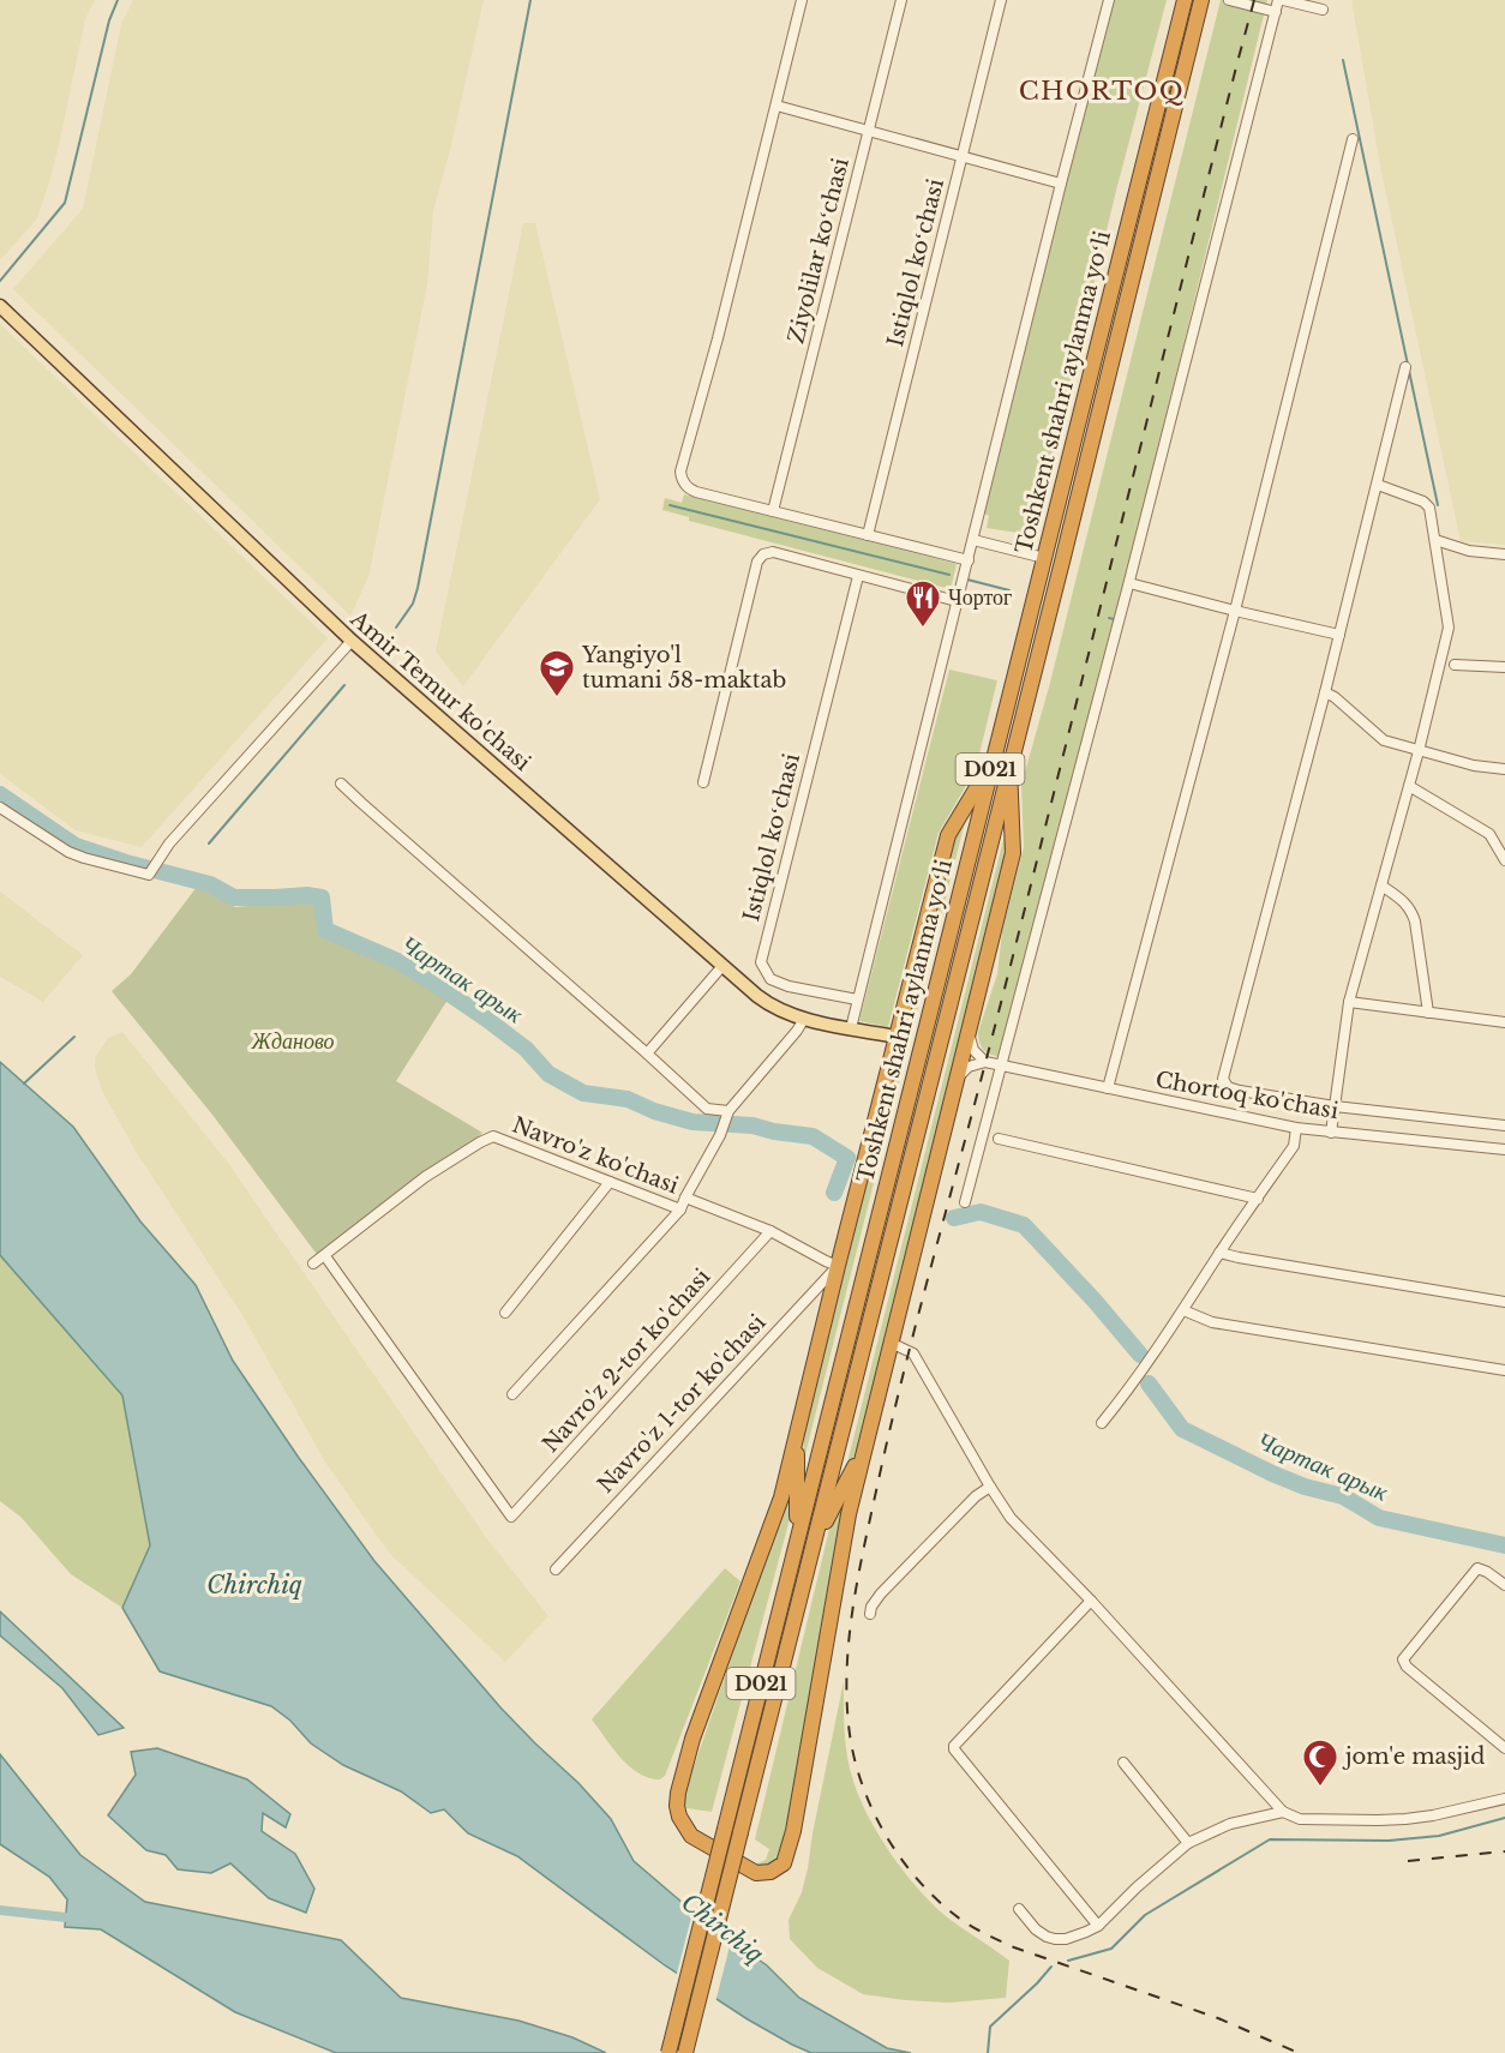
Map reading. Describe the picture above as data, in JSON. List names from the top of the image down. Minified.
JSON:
{"streets":{"highway":["Toshkent shahri aylanma yoʻli","D021"],"main road":["Amir Temur ko'chasi"],"street":["Ziyolilar koʻchasi","Istiqlol koʻchasi","Chortoq ko'chasi","Navro'z ko'chasi","Navro'z 2-tor ko'chasi","Navro'z 1-tor ko'chasi"]},"crossings":[["Navro'z ko'chasi","Navro'z 2-tor ko'chasi"],["Navro'z ko'chasi","Navro'z 1-tor ko'chasi"]],"districts":["CHORTOQ"],"water":["Чартак арык","Chirchiq"],"parks":["Жданово"],"places":{"restaurant":["Чортог"],"school or university":["Yangiyo'l tumani 58-maktab"],"mosque":["jom'e masjid"]}}
